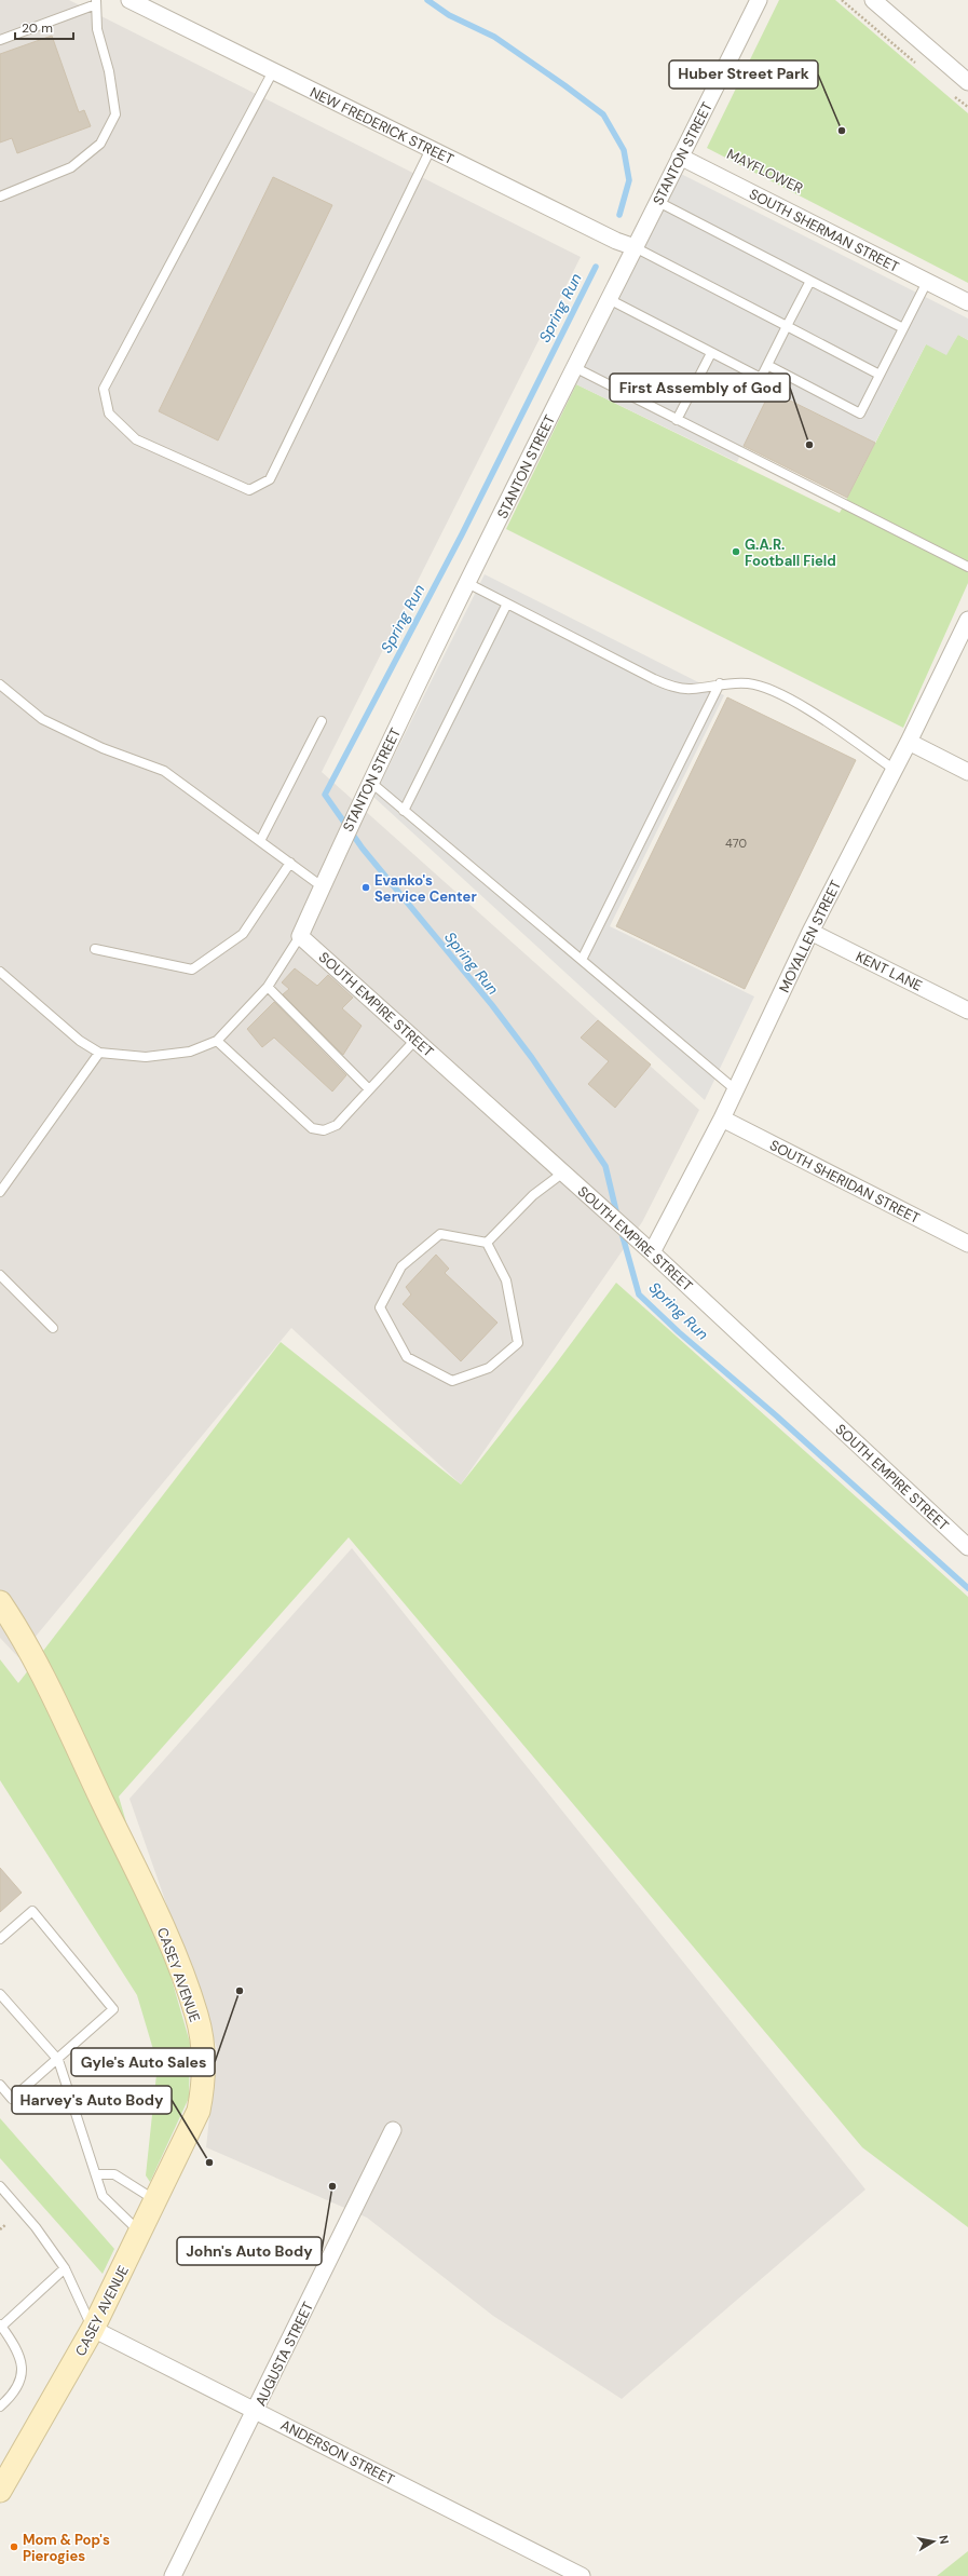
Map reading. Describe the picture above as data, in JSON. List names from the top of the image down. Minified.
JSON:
{"streets":{"street":["NEW FREDERICK STREET","STANTON STREET","SOUTH SHERMAN STREET","MOYALLEN STREET","KENT LANE","SOUTH EMPIRE STREET","SOUTH SHERIDAN STREET","CASEY AVENUE","AUGUSTA STREET","ANDERSON STREET"]},"crossings":[["NEW FREDERICK STREET","STANTON STREET"],["STANTON STREET","SOUTH SHERMAN STREET"],["STANTON STREET","SOUTH EMPIRE STREET"],["MOYALLEN STREET","KENT LANE"],["MOYALLEN STREET","SOUTH EMPIRE STREET"],["MOYALLEN STREET","SOUTH SHERIDAN STREET"],["CASEY AVENUE","ANDERSON STREET"],["AUGUSTA STREET","ANDERSON STREET"]],"water":["Spring Run"],"places":["Huber Street Park","First Assembly of God","G.A.R. Football Field","Evanko's Service Center","Gyle's Auto Sales","Harvey's Auto Body","John's Auto Body","Mom & Pop's Pierogies"],"house_numbers":["470"],"scale_bar":"20 m","north":"right"}
